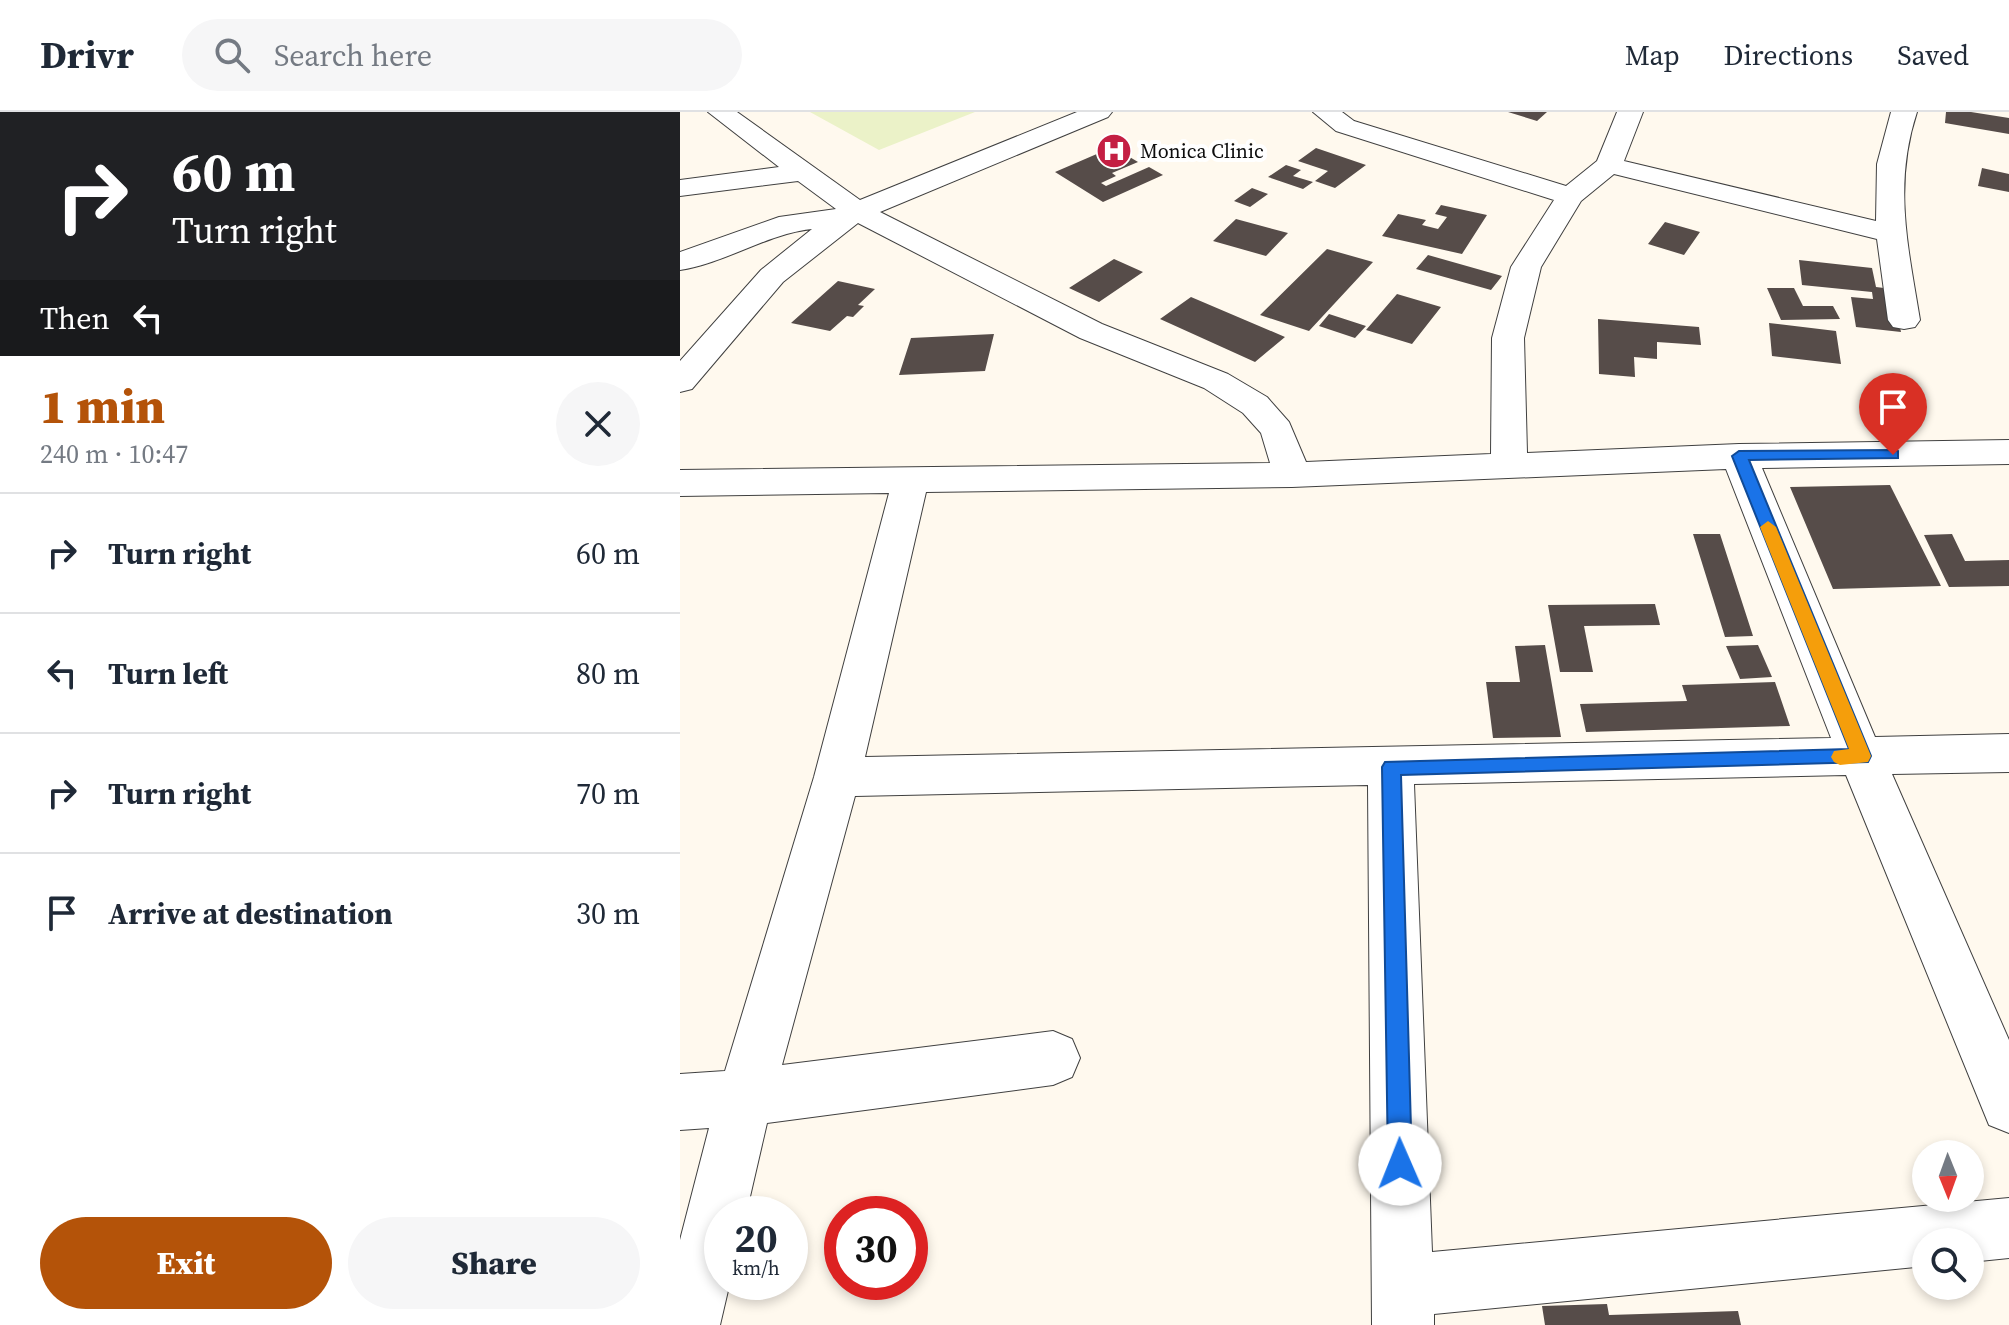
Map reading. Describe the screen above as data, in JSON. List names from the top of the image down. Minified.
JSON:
{"places":{"hospital":["Monica Clinic"]},"north":"bottom","page":{"header":"Drivr","search":"Search here","nav":["Map","Directions","Saved"],"turn":["60 m","Turn right"],"then":"Then","heading":["1 min","240 m · 10:47"],"list":[{"name":"Turn right","value":"60 m"},{"name":"Turn left","value":"80 m"},{"name":"Turn right","value":"70 m"},{"name":"Arrive at destination","value":"30 m"}],"speed":"20 km/h","limit":"30","buttons":["Exit","Share"]}}
